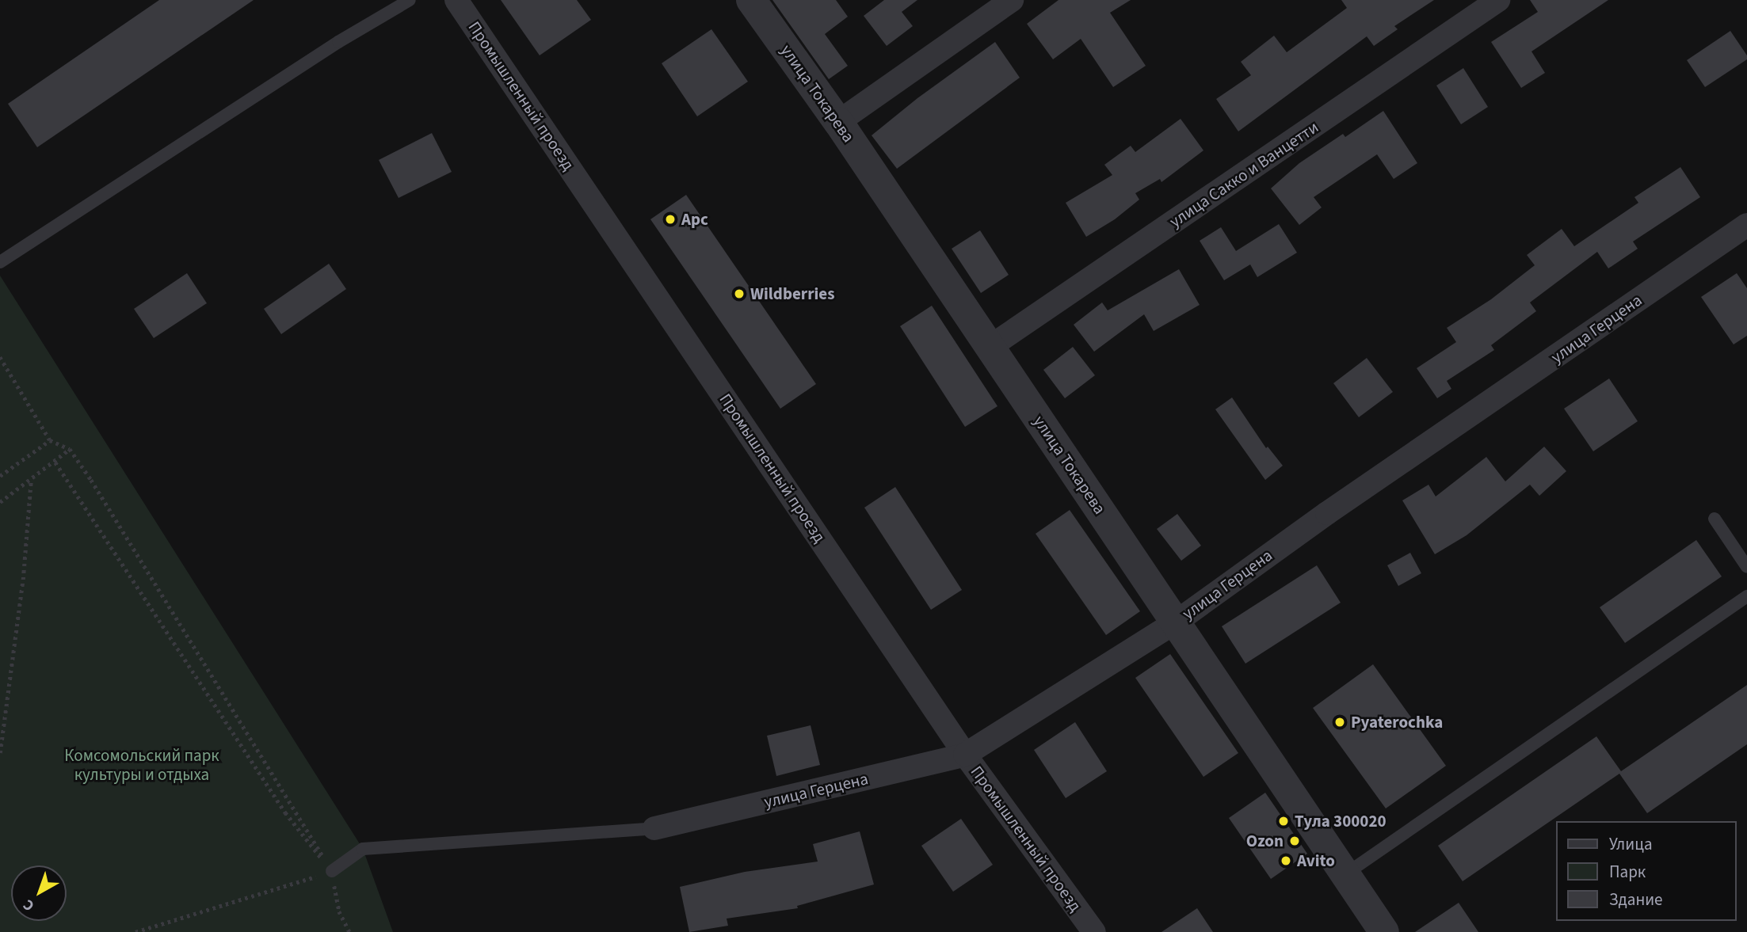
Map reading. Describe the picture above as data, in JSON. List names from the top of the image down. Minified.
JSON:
{"streets":{"street":["улица Токарева","Промышленный проезд","улица Сакко и Ванцетти","улица Герцена"]},"crossings":[["улица Токарева","улица Сакко и Ванцетти"],["улица Токарева","улица Герцена"],["Промышленный проезд","улица Герцена"]],"parks":["Комсомольский парк культуры и отдыха"],"places":["Арс","Wildberries","Pyaterochka","Тула 300020","Ozon","Avito"],"legend":["Улица","Парк","Здание"],"north":"bottom left"}
